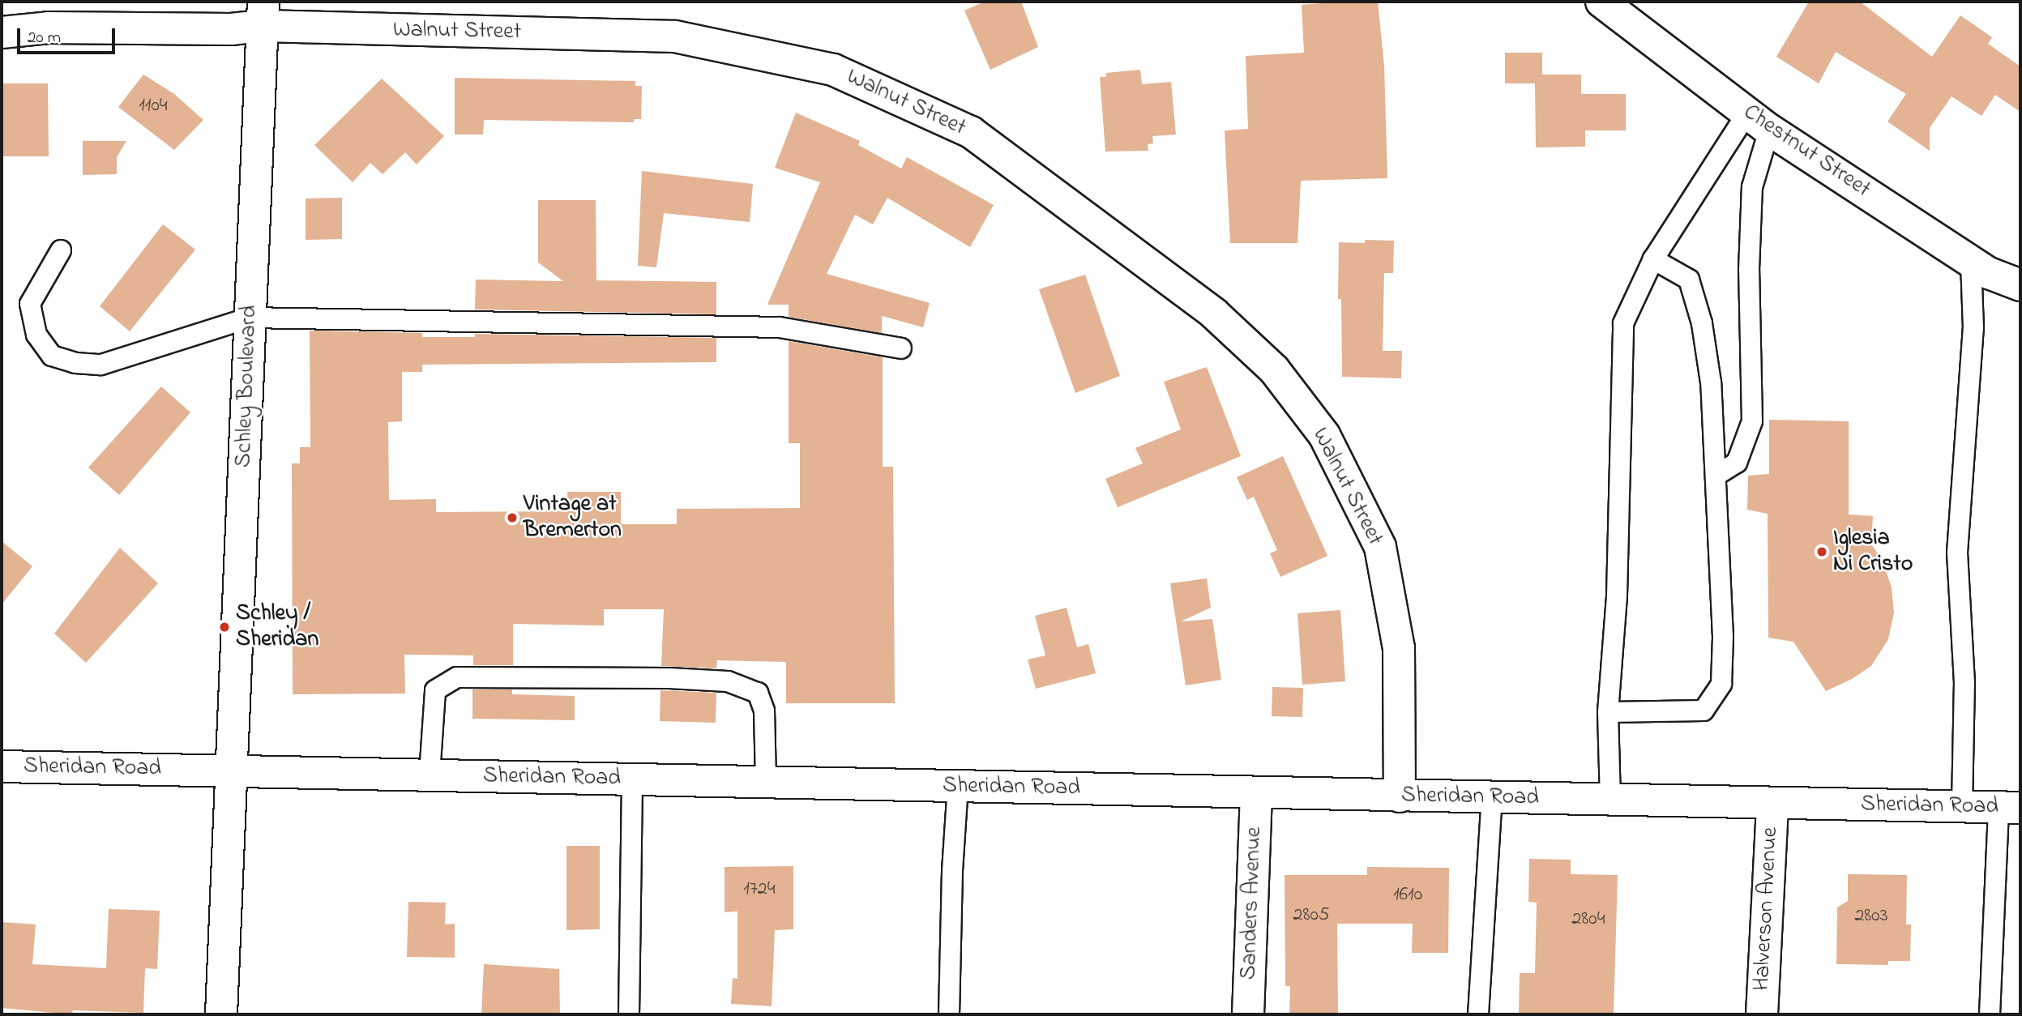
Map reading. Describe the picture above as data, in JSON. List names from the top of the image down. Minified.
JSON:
{"streets":{"street":["Walnut Street","Chestnut Street","Schley Boulevard","Sheridan Road","Sanders Avenue","Halverson Avenue"]},"crossings":[["Walnut Street","Schley Boulevard"],["Walnut Street","Sheridan Road"],["Schley Boulevard","Sheridan Road"],["Sheridan Road","Sanders Avenue"],["Sheridan Road","Halverson Avenue"]],"places":["Vintage at Bremerton","Iglesia Ni Cristo","Schley / Sheridan"],"house_numbers":["1104","1724","1610","2805","2803","2804"],"scale_bar":"20 m"}
